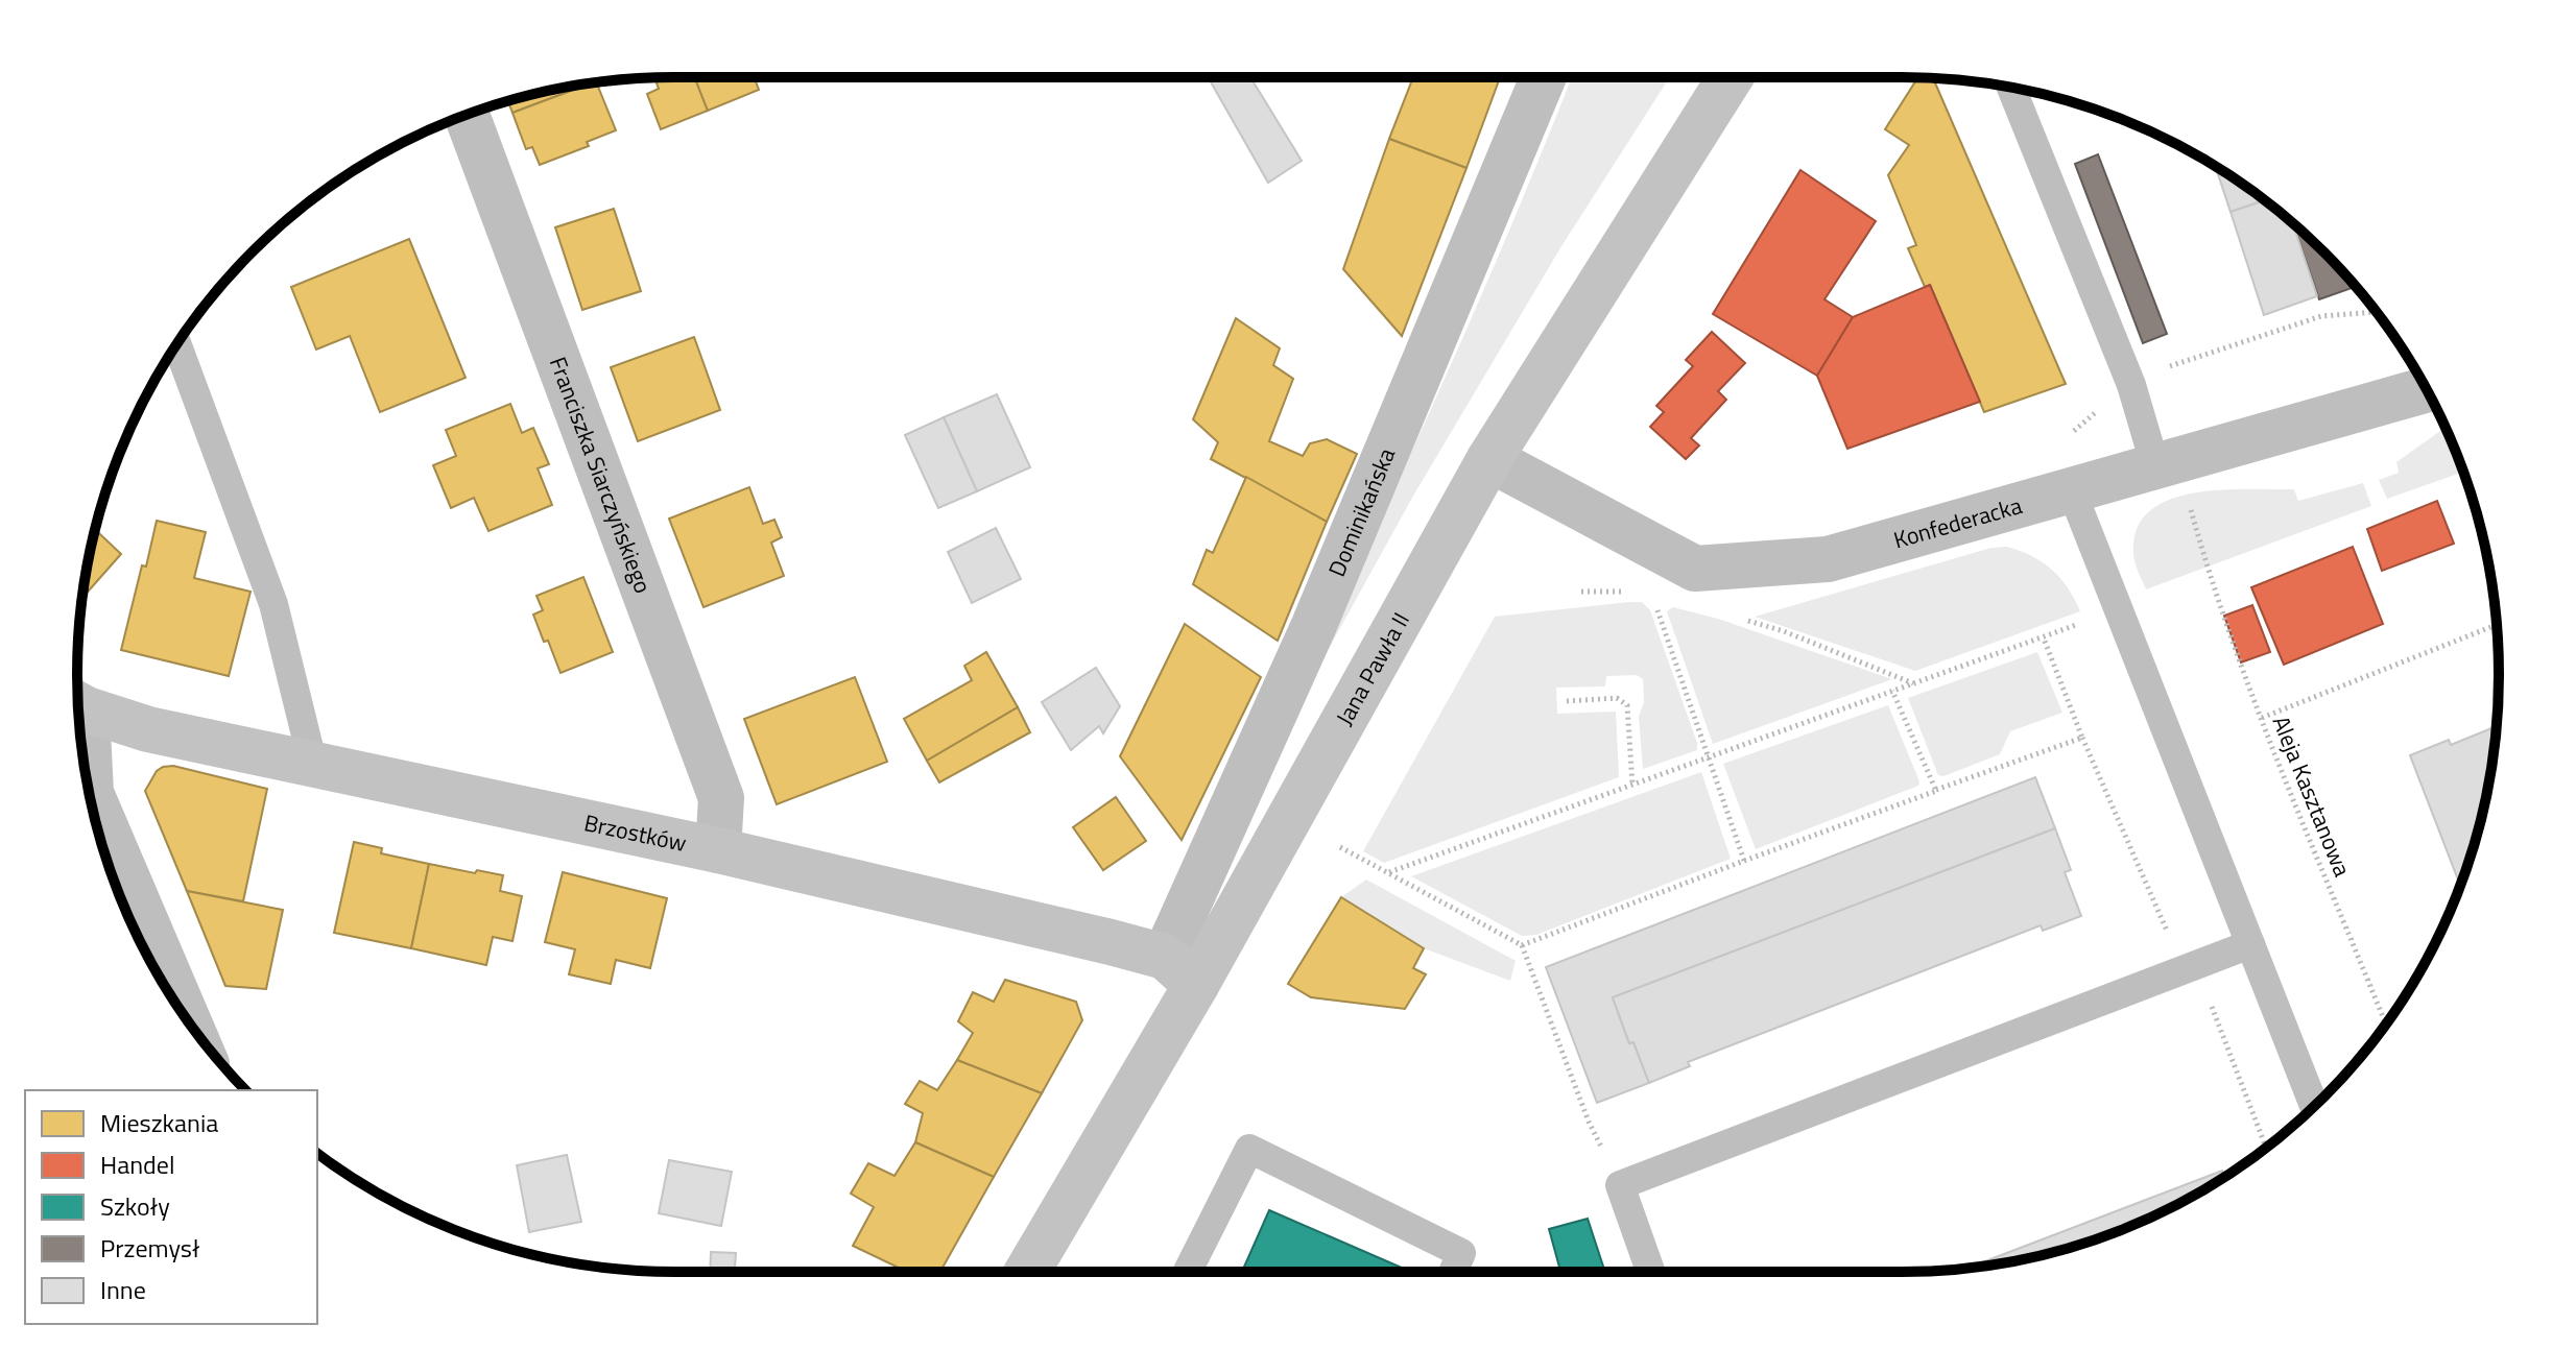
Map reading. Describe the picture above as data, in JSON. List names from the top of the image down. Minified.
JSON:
{"streets":{"main road":["Jana Pawła II","Brzostków"],"street":["Franciszka Siarczyńskiego","Dominikańska","Konfederacka"],"path":["Aleja Kasztanowa"]},"crossings":[["Franciszka Siarczyńskiego","Brzostków"],["Dominikańska","Jana Pawła II"],["Dominikańska","Brzostków"],["Konfederacka","Jana Pawła II"],["Jana Pawła II","Brzostków"]],"legend":["Mieszkania","Handel","Szkoły","Przemysł","Inne"]}
